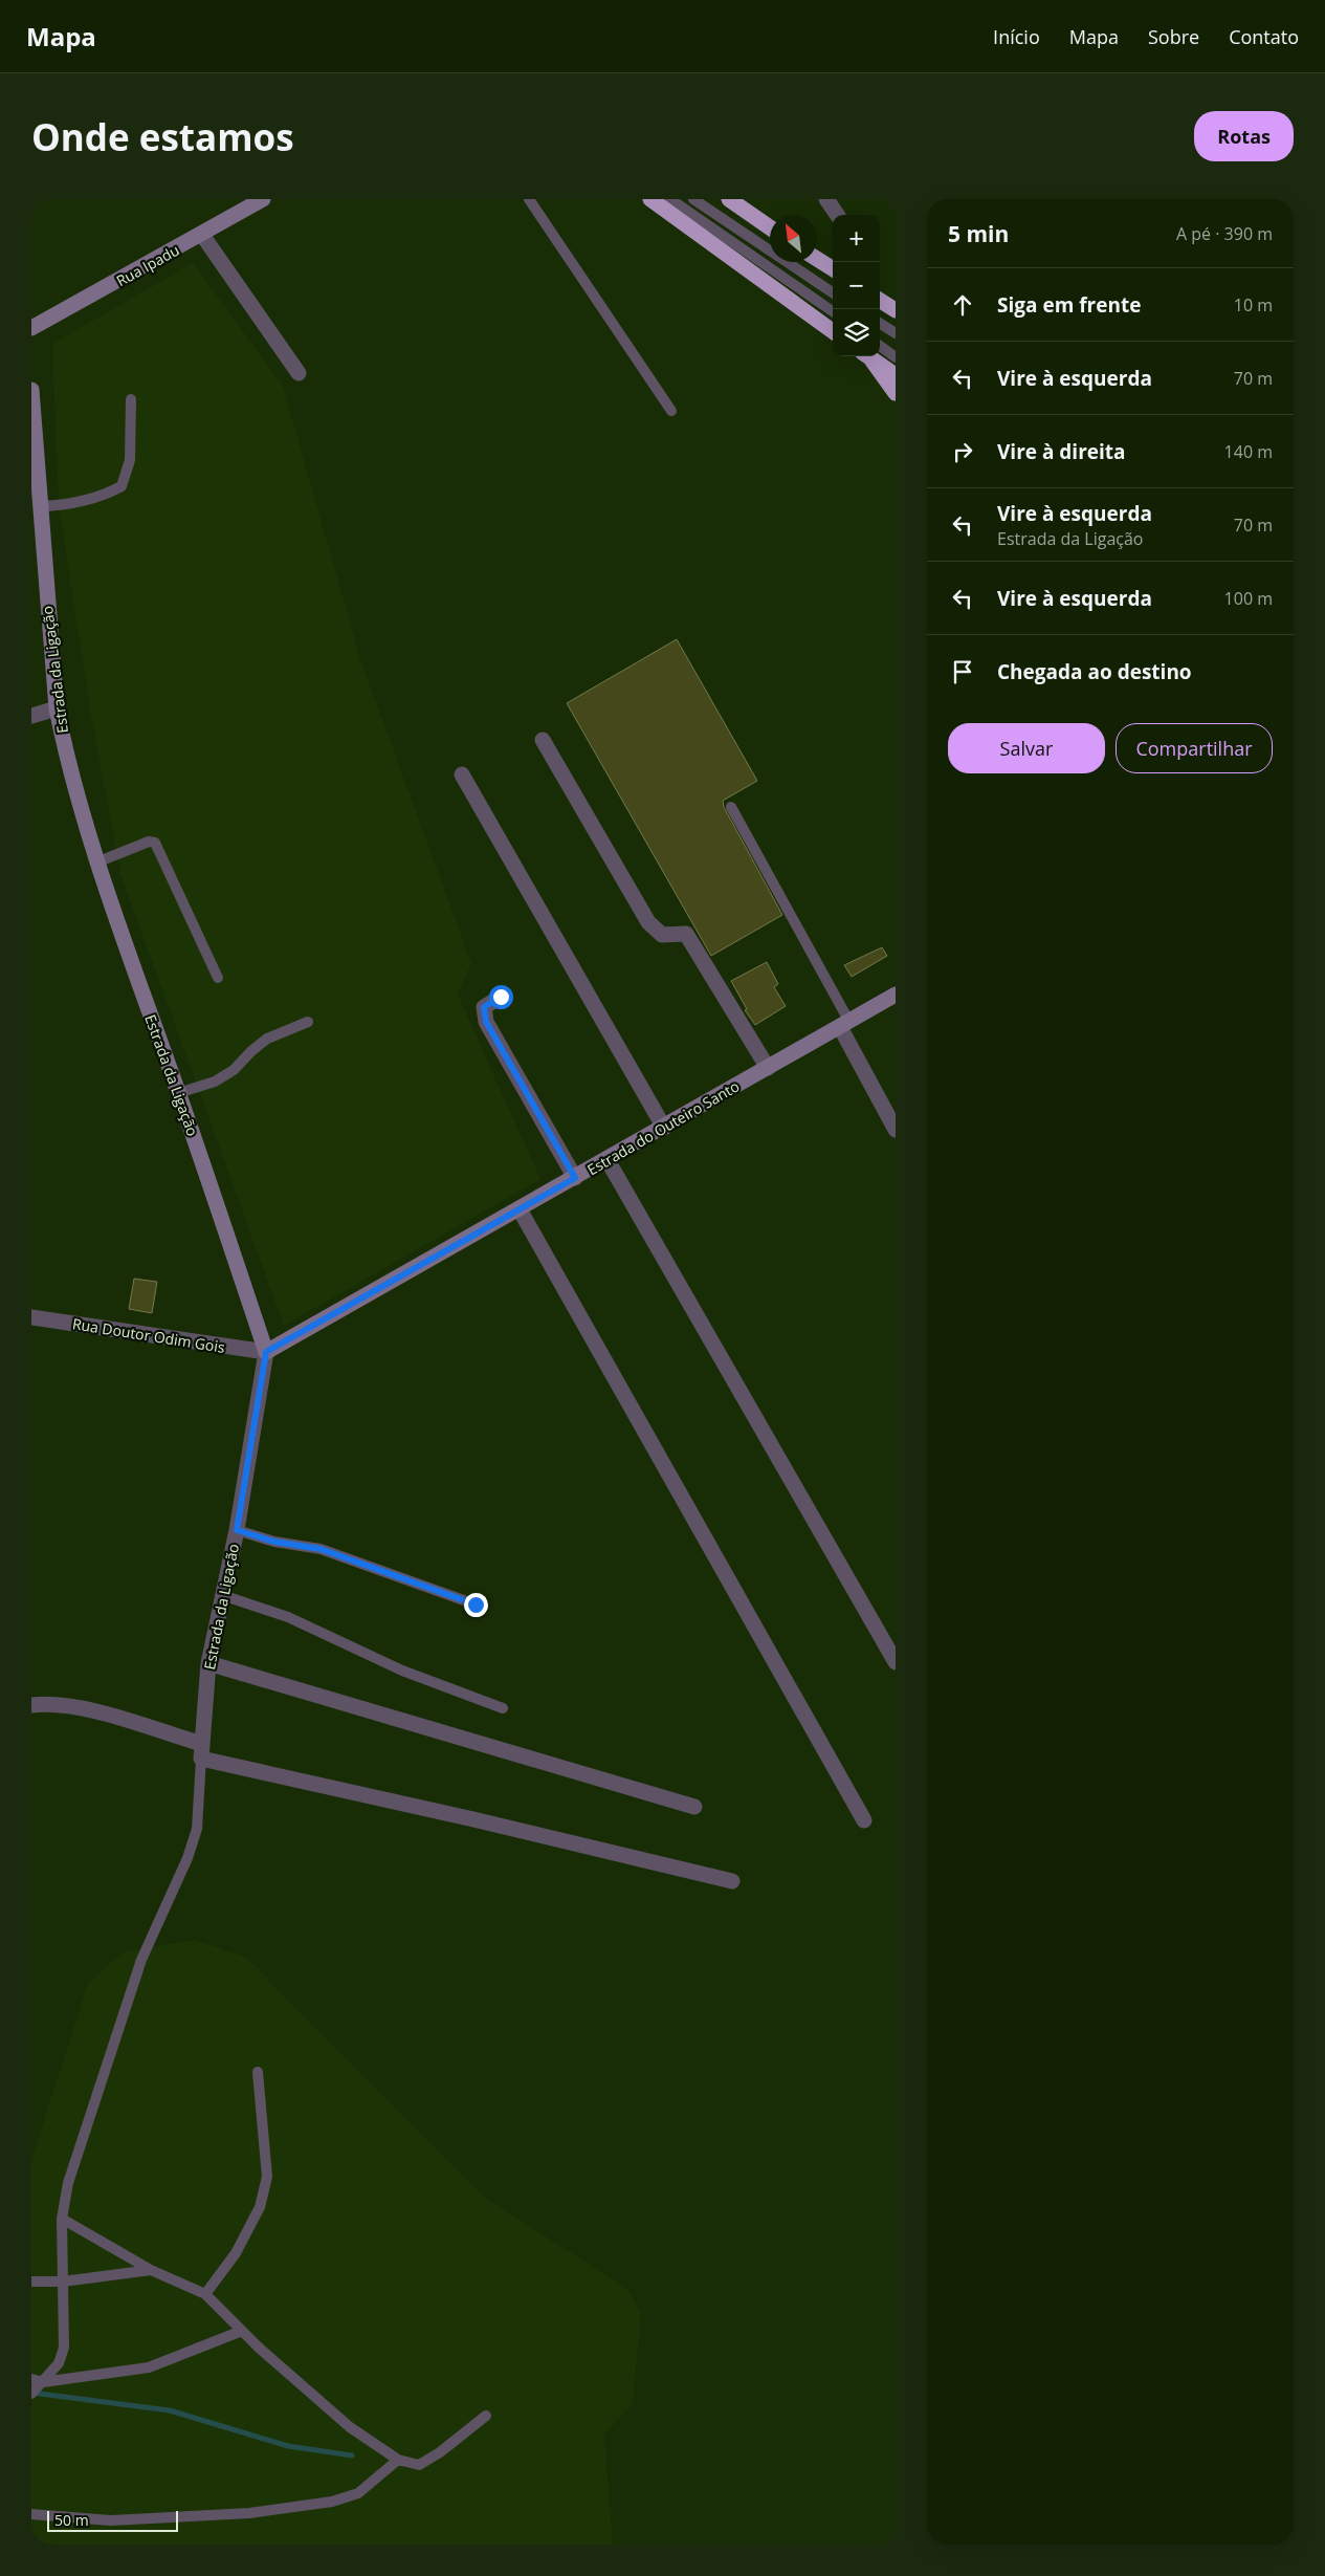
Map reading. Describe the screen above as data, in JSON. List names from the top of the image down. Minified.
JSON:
{"streets":{"street":["Rua Ipadu","Estrada da Ligação","Estrada do Outeiro Santo","Rua Doutor Odim Gois"]},"crossings":[["Estrada da Ligação","Estrada do Outeiro Santo"],["Estrada da Ligação","Rua Doutor Odim Gois"],["Estrada do Outeiro Santo","Rua Doutor Odim Gois"]],"scale_bar":"50 m","north":"top left","page":{"header":"Mapa","nav":["Início","Mapa","Sobre","Contato"],"buttons":["Rotas",["Salvar","Compartilhar"]],"title":"Onde estamos","heading":["5 min","A pé · 390 m"],"map_buttons":["+","−"],"list":[["Siga em frente","10 m"],["Vire à esquerda","70 m"],["Vire à direita","140 m"],["Vire à esquerda","Estrada da Ligação","70 m"],["Vire à esquerda","100 m"],"Chegada ao destino"],"scale":"50 m"}}
